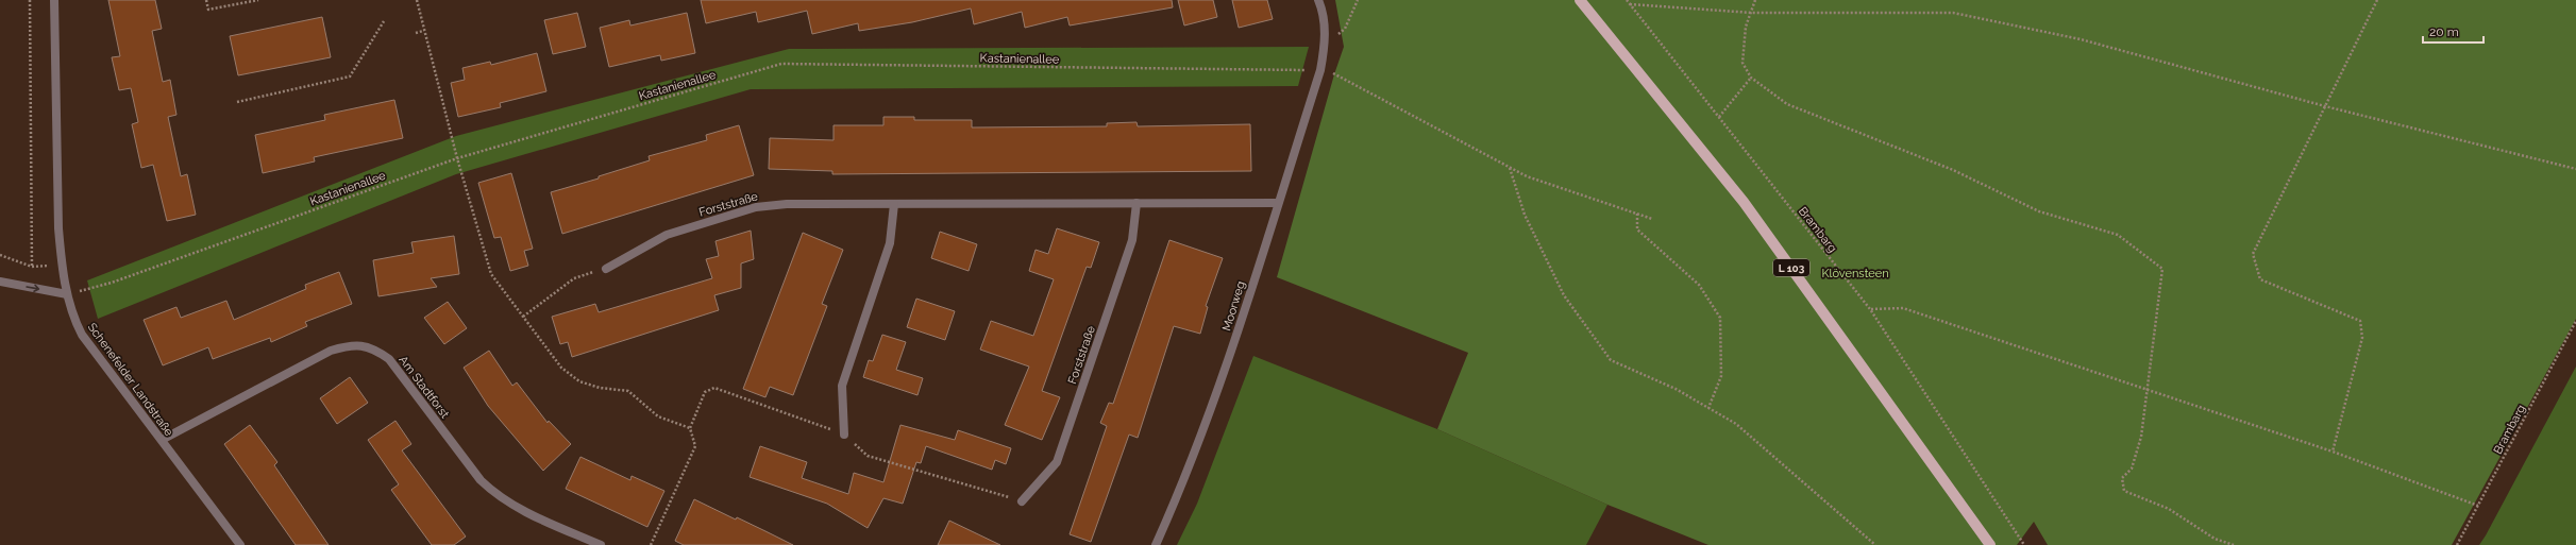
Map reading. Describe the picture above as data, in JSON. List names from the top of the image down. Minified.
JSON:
{"streets":{"main road":["L 103"],"street":["Forststraße","Moorweg","Schenefelder Landstraße","Am Stadtforst"],"path":["Kastanienallee","Brambarg"]},"crossings":[["Kastanienallee","Moorweg"],["Kastanienallee","Schenefelder Landstraße"],["Forststraße","Moorweg"],["Schenefelder Landstraße","Am Stadtforst"]],"parks":["Klövensteen"],"scale_bar":"20 m"}
